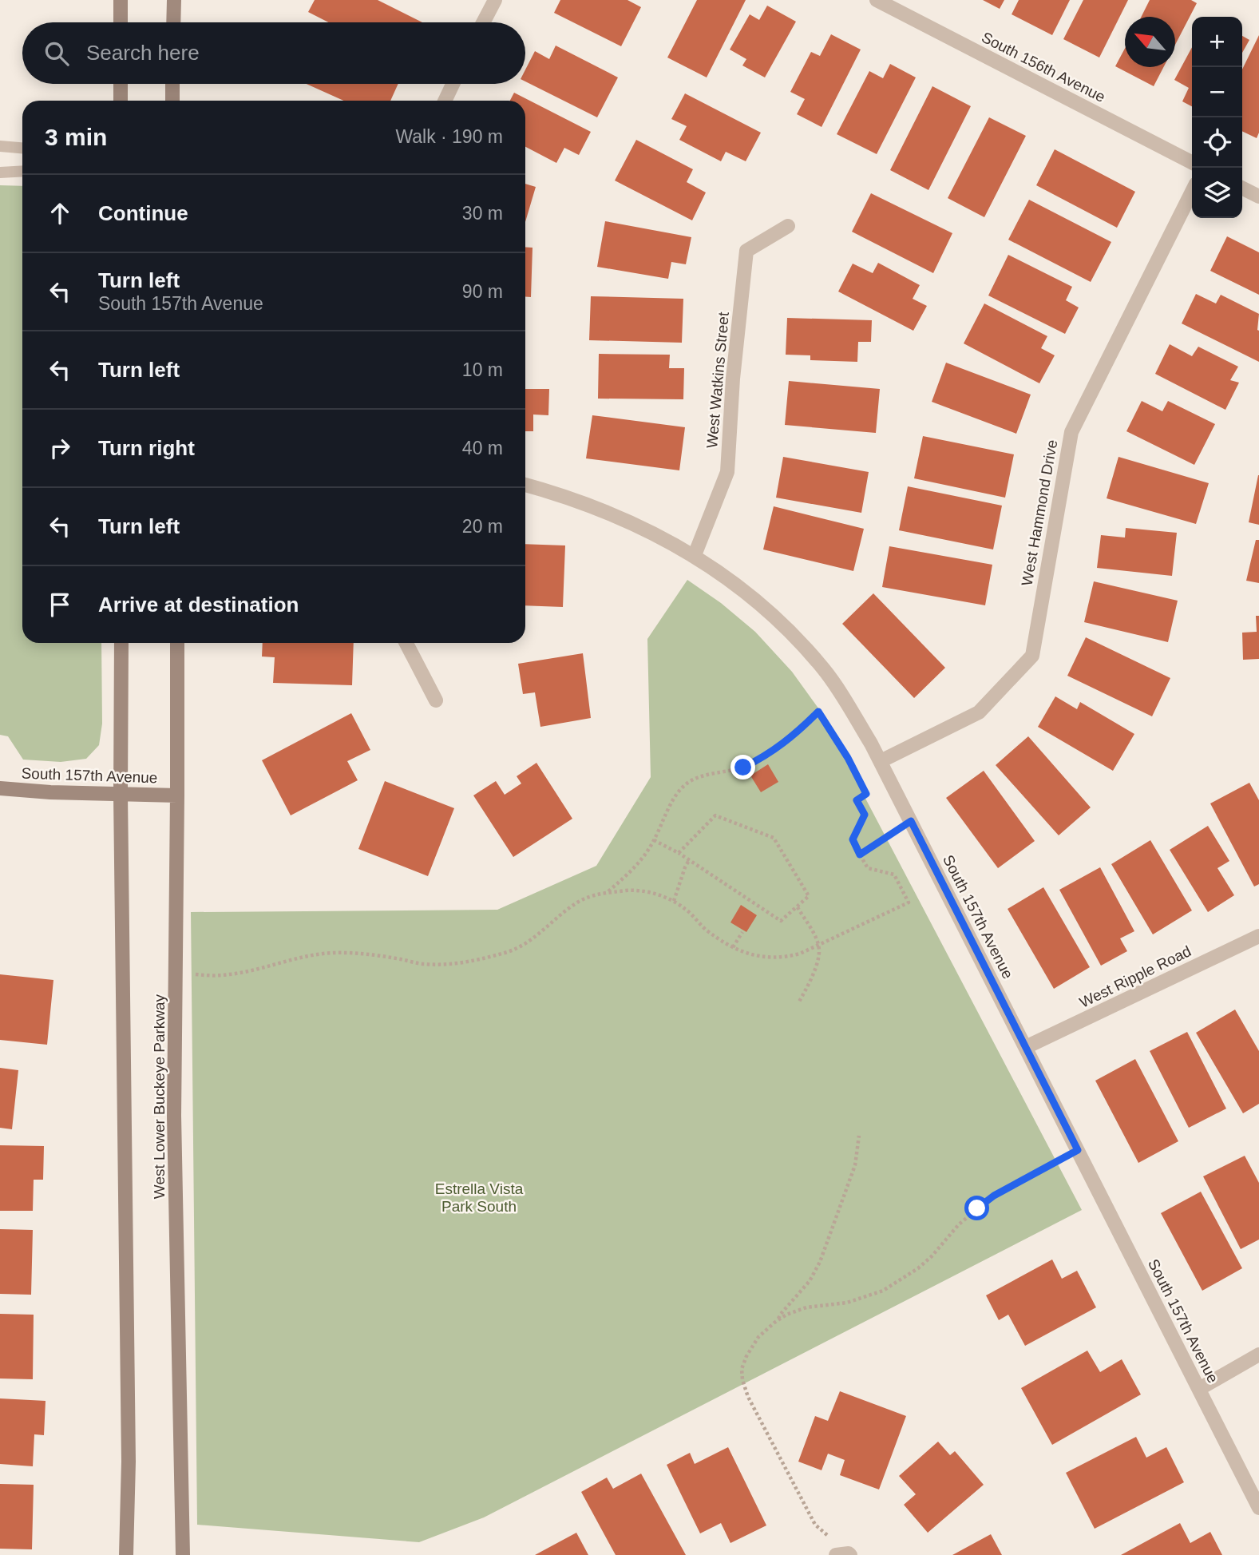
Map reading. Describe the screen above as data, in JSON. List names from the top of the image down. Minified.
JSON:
{"streets":{"main road":["South 157th Avenue","West Lower Buckeye Parkway"],"street":["South 156th Avenue","West Watkins Street","West Hammond Drive","West Ripple Road"]},"crossings":[["West Watkins Street","South 157th Avenue"],["West Hammond Drive","South 157th Avenue"],["South 157th Avenue","West Ripple Road"],["South 157th Avenue","West Lower Buckeye Parkway"]],"parks":["Estrella Vista Park South"],"north":"top left","page":{"map_buttons":["+","−"],"search":"Search here","heading":["3 min","Walk · 190 m"],"list":[["Continue","30 m"],["Turn left","South 157th Avenue","90 m"],["Turn left","10 m"],["Turn right","40 m"],["Turn left","20 m"],"Arrive at destination"]}}
